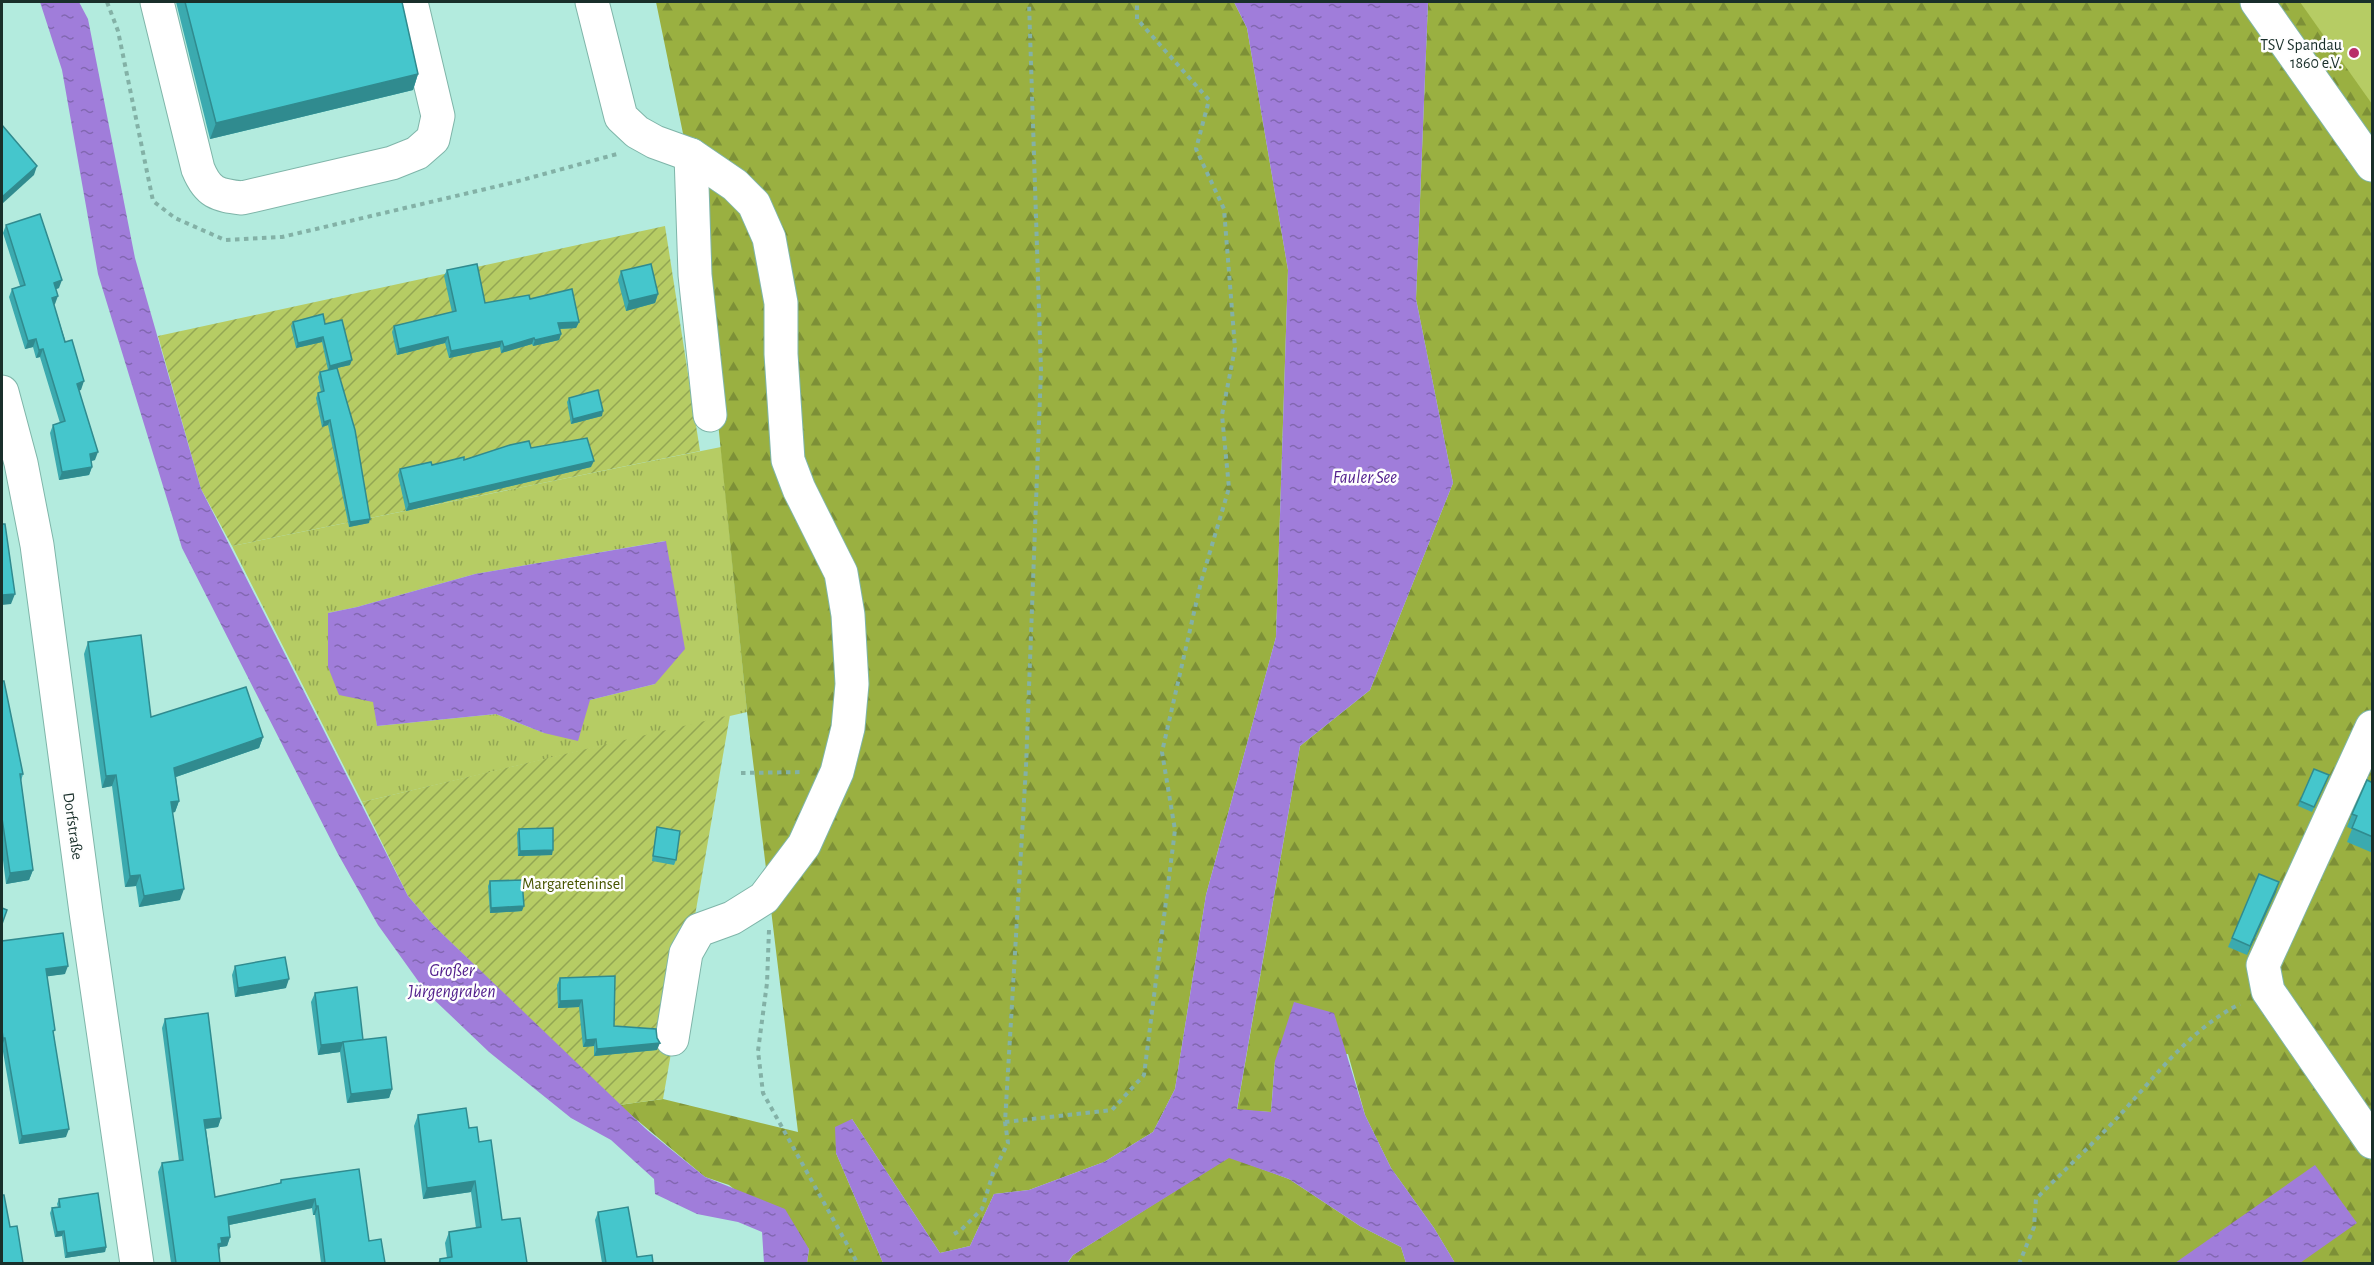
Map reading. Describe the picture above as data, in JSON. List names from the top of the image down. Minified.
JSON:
{"streets":{"street":["Dorfstraße"]},"water":["Fauler See","Großer Jürgengraben"],"parks":["Margareteninsel"],"places":["TSV Spandau 1860 e.V."]}
